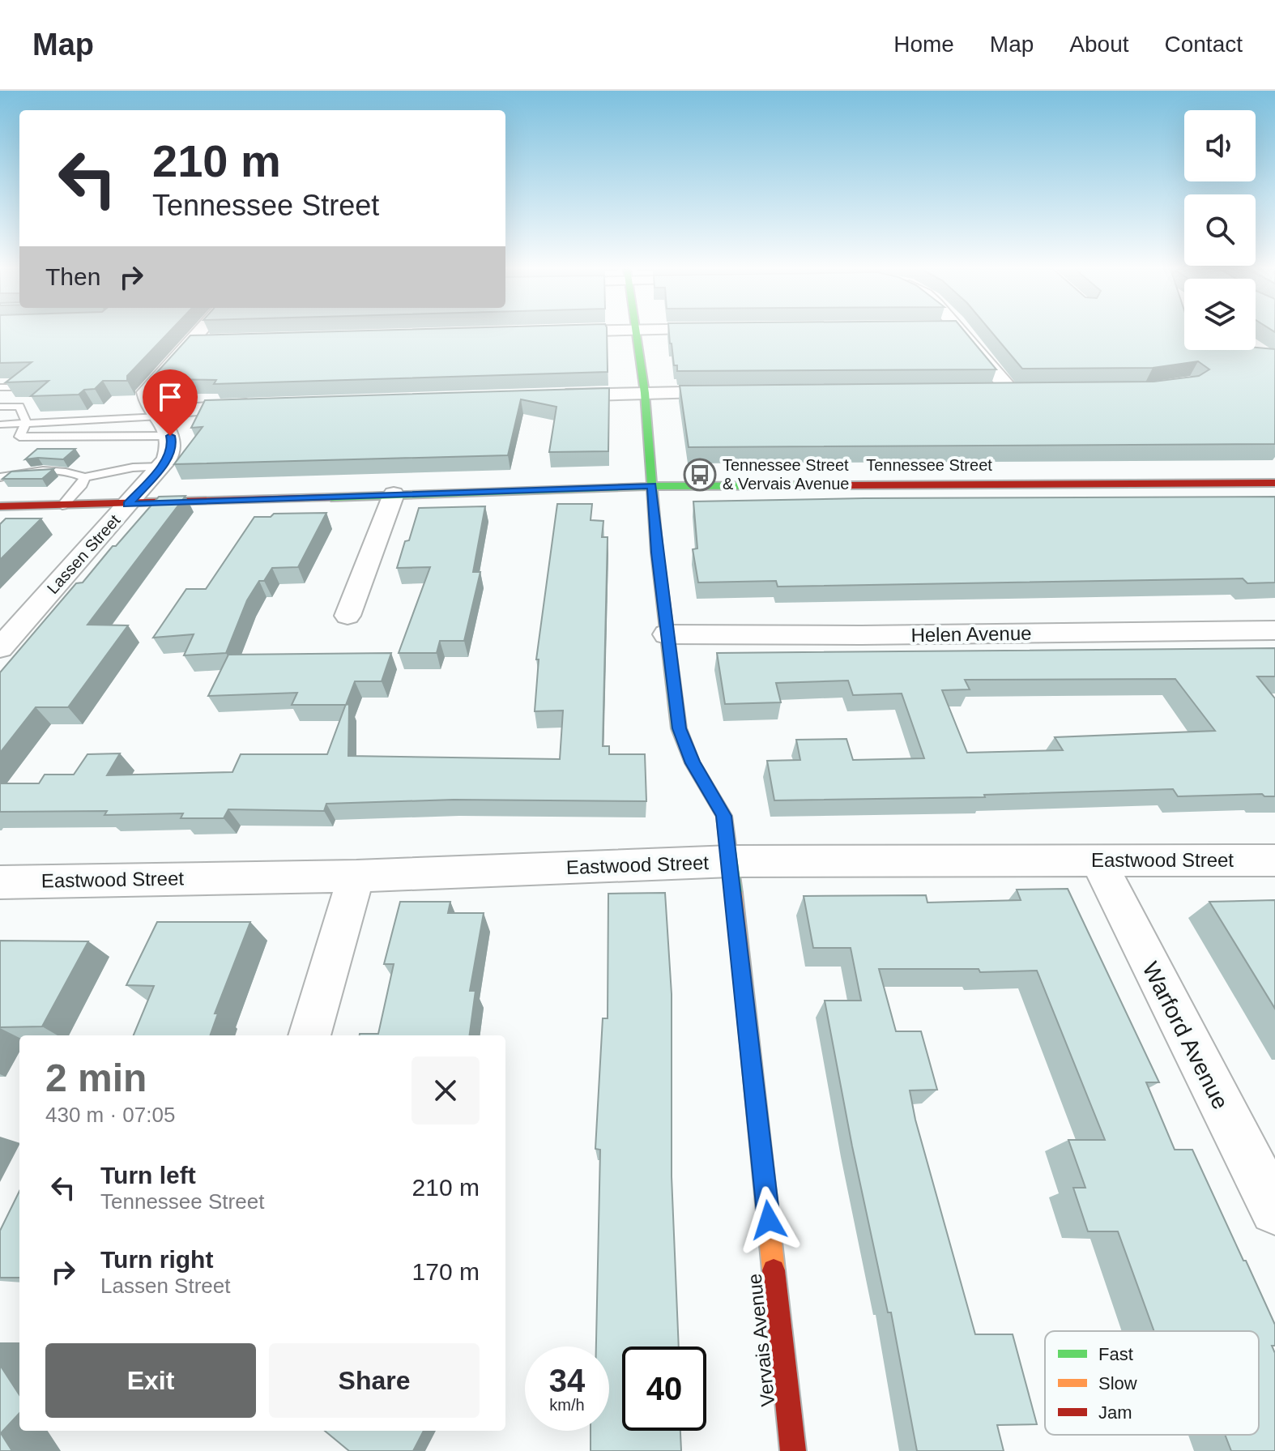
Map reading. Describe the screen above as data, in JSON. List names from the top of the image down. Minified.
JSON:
{"streets":{"street":["Tennessee Street","Lassen Street","Helen Avenue","Eastwood Street","Warford Avenue","Vervais Avenue"]},"crossings":[["Tennessee Street","Lassen Street"],["Tennessee Street","Vervais Avenue"],["Helen Avenue","Vervais Avenue"],["Eastwood Street","Warford Avenue"],["Eastwood Street","Vervais Avenue"]],"places":{"bus stop":["Tennessee Street & Vervais Avenue"]},"legend":["Fast","Slow","Jam"],"page":{"header":"Map","nav":["Home","Map","About","Contact"],"turn":["210 m","Tennessee Street"],"then":"Then","heading":["2 min","430 m · 07:05"],"list":[{"name":"Turn left","note":"Tennessee Street","value":"210 m"},{"name":"Turn right","note":"Lassen Street","value":"170 m"}],"buttons":["Exit","Share"],"speed":"34 km/h","limit":"40"}}
